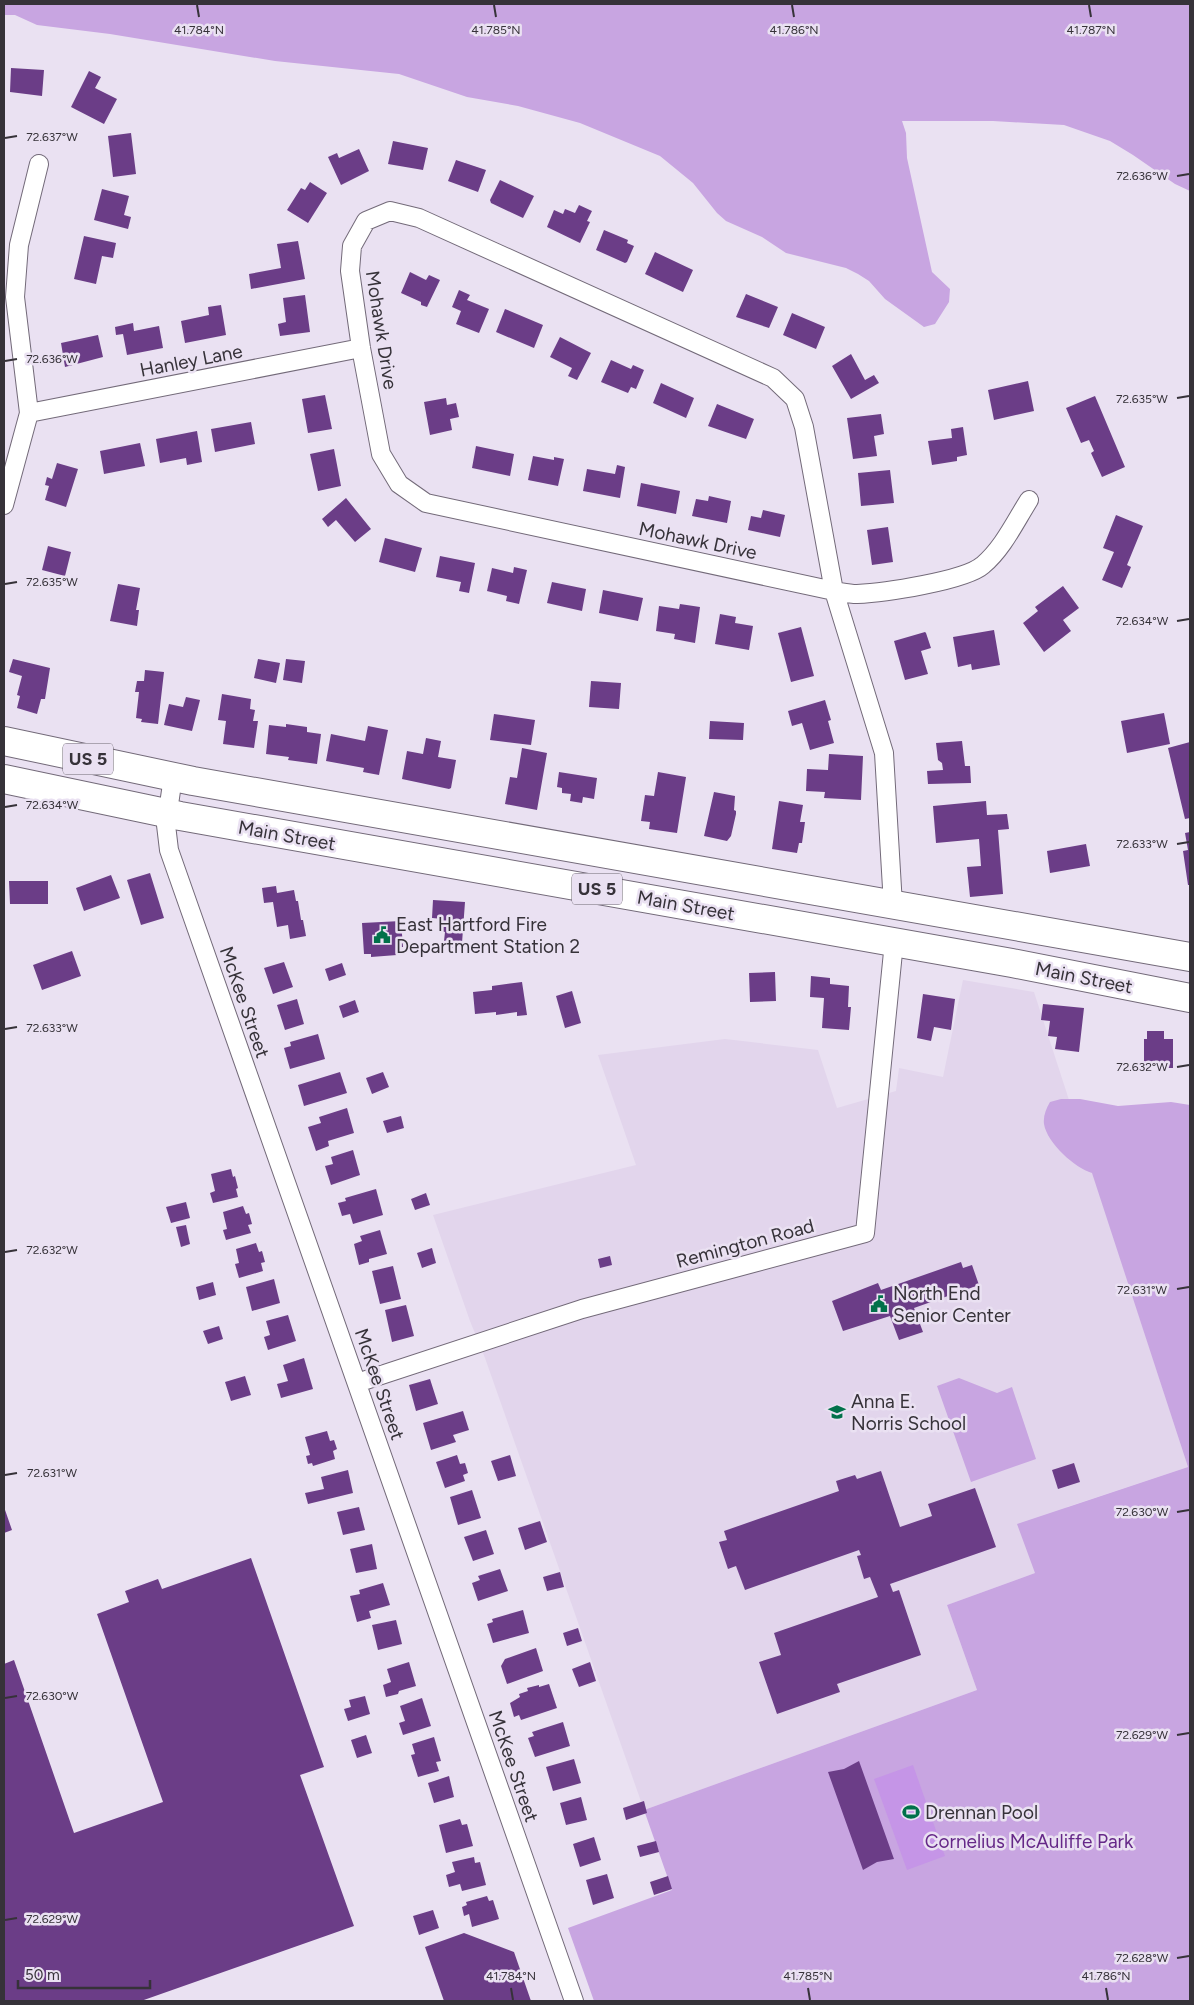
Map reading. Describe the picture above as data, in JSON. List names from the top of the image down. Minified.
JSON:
{"streets":{"highway":["US 5","Main Street"],"street":["Mohawk Drive","Hanley Lane","McKee Street","Remington Road"]},"crossings":[["Mohawk Drive","Hanley Lane"],["Mohawk Drive","Main Street"],["Main Street","McKee Street"],["Main Street","Remington Road"],["McKee Street","Remington Road"]],"parks":["Cornelius McAuliffe Park"],"places":{"public building":["East Hartford Fire Department Station 2","North End Senior Center"],"school or university":["Anna E. Norris School"],"sports":["Drennan Pool"]},"scale_bar":"50 m","coordinates":["41.784°N","41.785°N","41.786°N","41.787°N","72.637°W","72.636°W","72.635°W","72.634°W","72.633°W","72.632°W","72.631°W","72.630°W","72.629°W","72.628°W"]}
